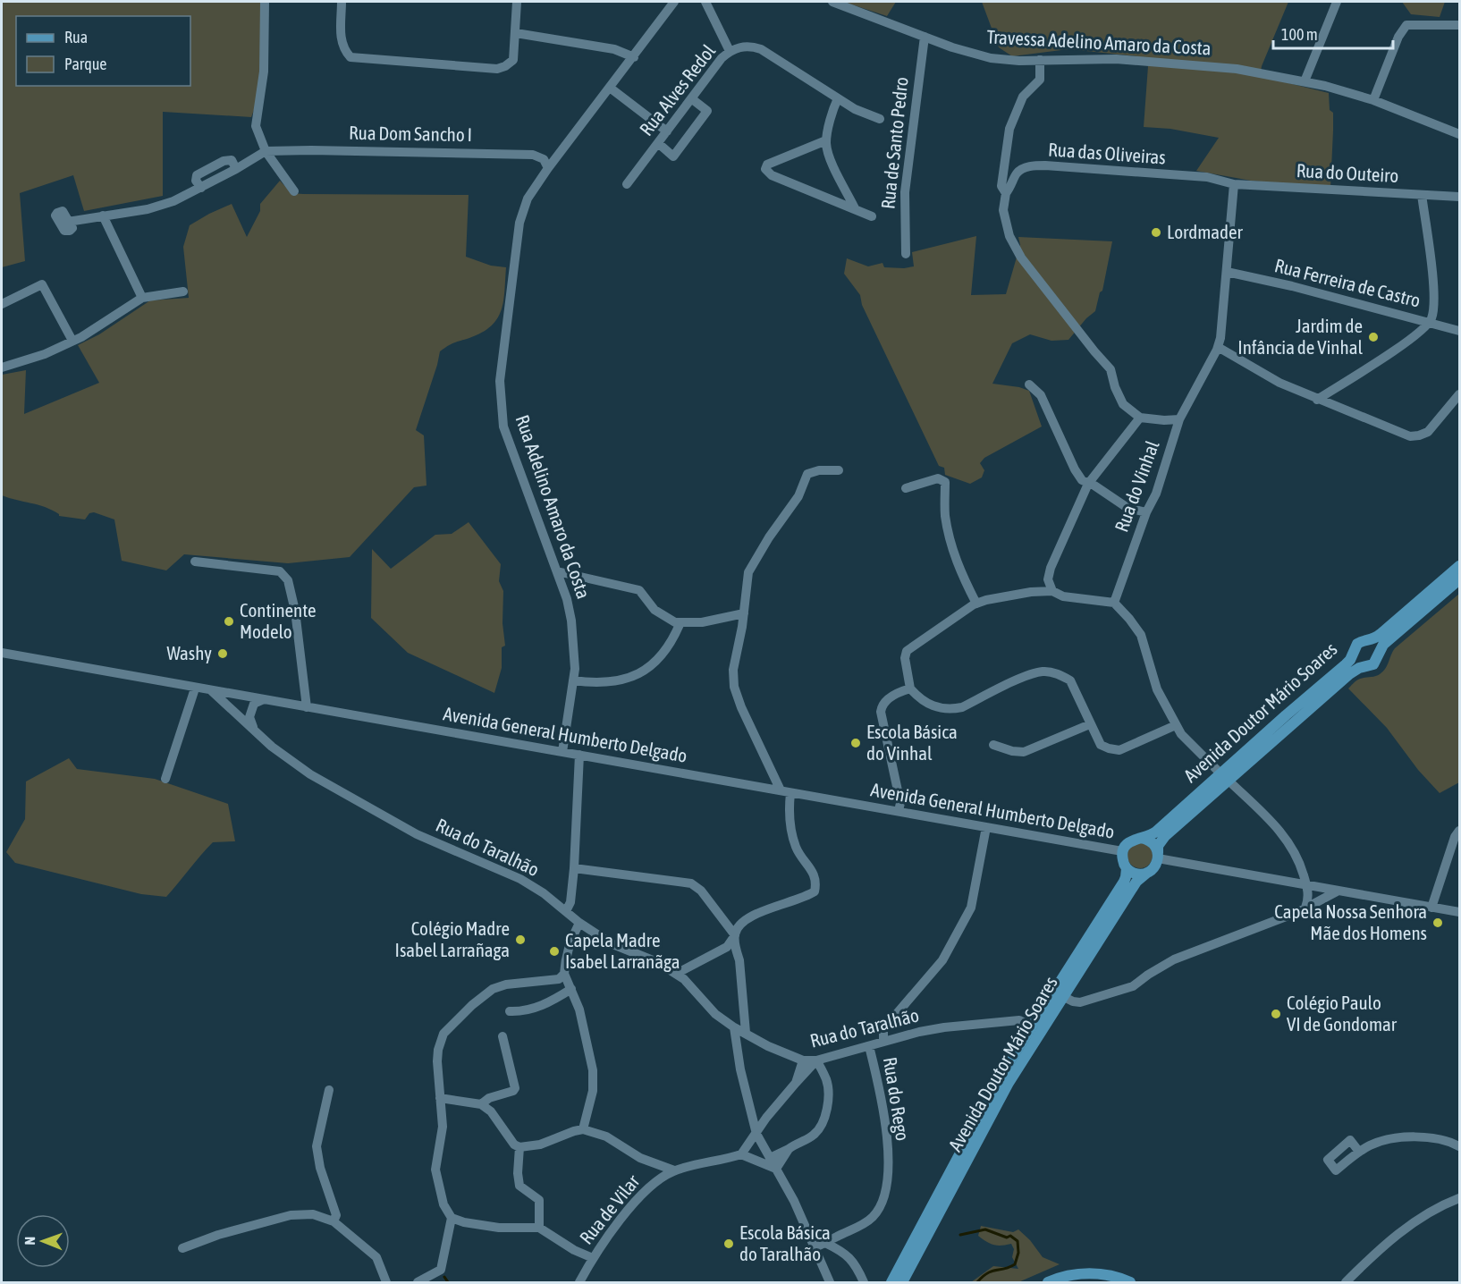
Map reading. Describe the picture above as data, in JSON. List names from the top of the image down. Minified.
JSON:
{"streets":{"main road":["Avenida Doutor Mário Soares"],"street":["Travessa Adelino Amaro da Costa","Rua Alves Redol","Rua Dom Sancho I","Rua de Santo Pedro","Rua das Oliveiras","Rua do Outeiro","Rua Ferreira de Castro","Rua do Vinhal","Rua Adelino Amaro da Costa","Avenida General Humberto Delgado","Rua do Taralhão","Rua do Rego","Rua de Vilar"]},"crossings":[["Travessa Adelino Amaro da Costa","Rua de Santo Pedro"],["Rua Dom Sancho I","Rua Adelino Amaro da Costa"],["Rua das Oliveiras","Rua do Outeiro"],["Rua das Oliveiras","Rua do Vinhal"],["Rua do Outeiro","Rua do Vinhal"],["Rua Ferreira de Castro","Rua do Vinhal"],["Rua Adelino Amaro da Costa","Avenida General Humberto Delgado"],["Avenida Doutor Mário Soares","Avenida General Humberto Delgado"],["Avenida Doutor Mário Soares","Rua do Taralhão"],["Avenida General Humberto Delgado","Rua do Taralhão"],["Rua do Taralhão","Rua do Rego"]],"places":["Lordmader","Jardim de Infância de Vinhal","Continente Modelo","Washy","Escola Básica do Vinhal","Capela Nossa Senhora Mãe dos Homens","Colégio Madre Isabel Larrañaga","Capela Madre Isabel Larranãga","Colégio Paulo VI de Gondomar","Escola Básica do Taralhão"],"legend":["Rua","Parque"],"scale_bar":"100 m","north":"left"}
